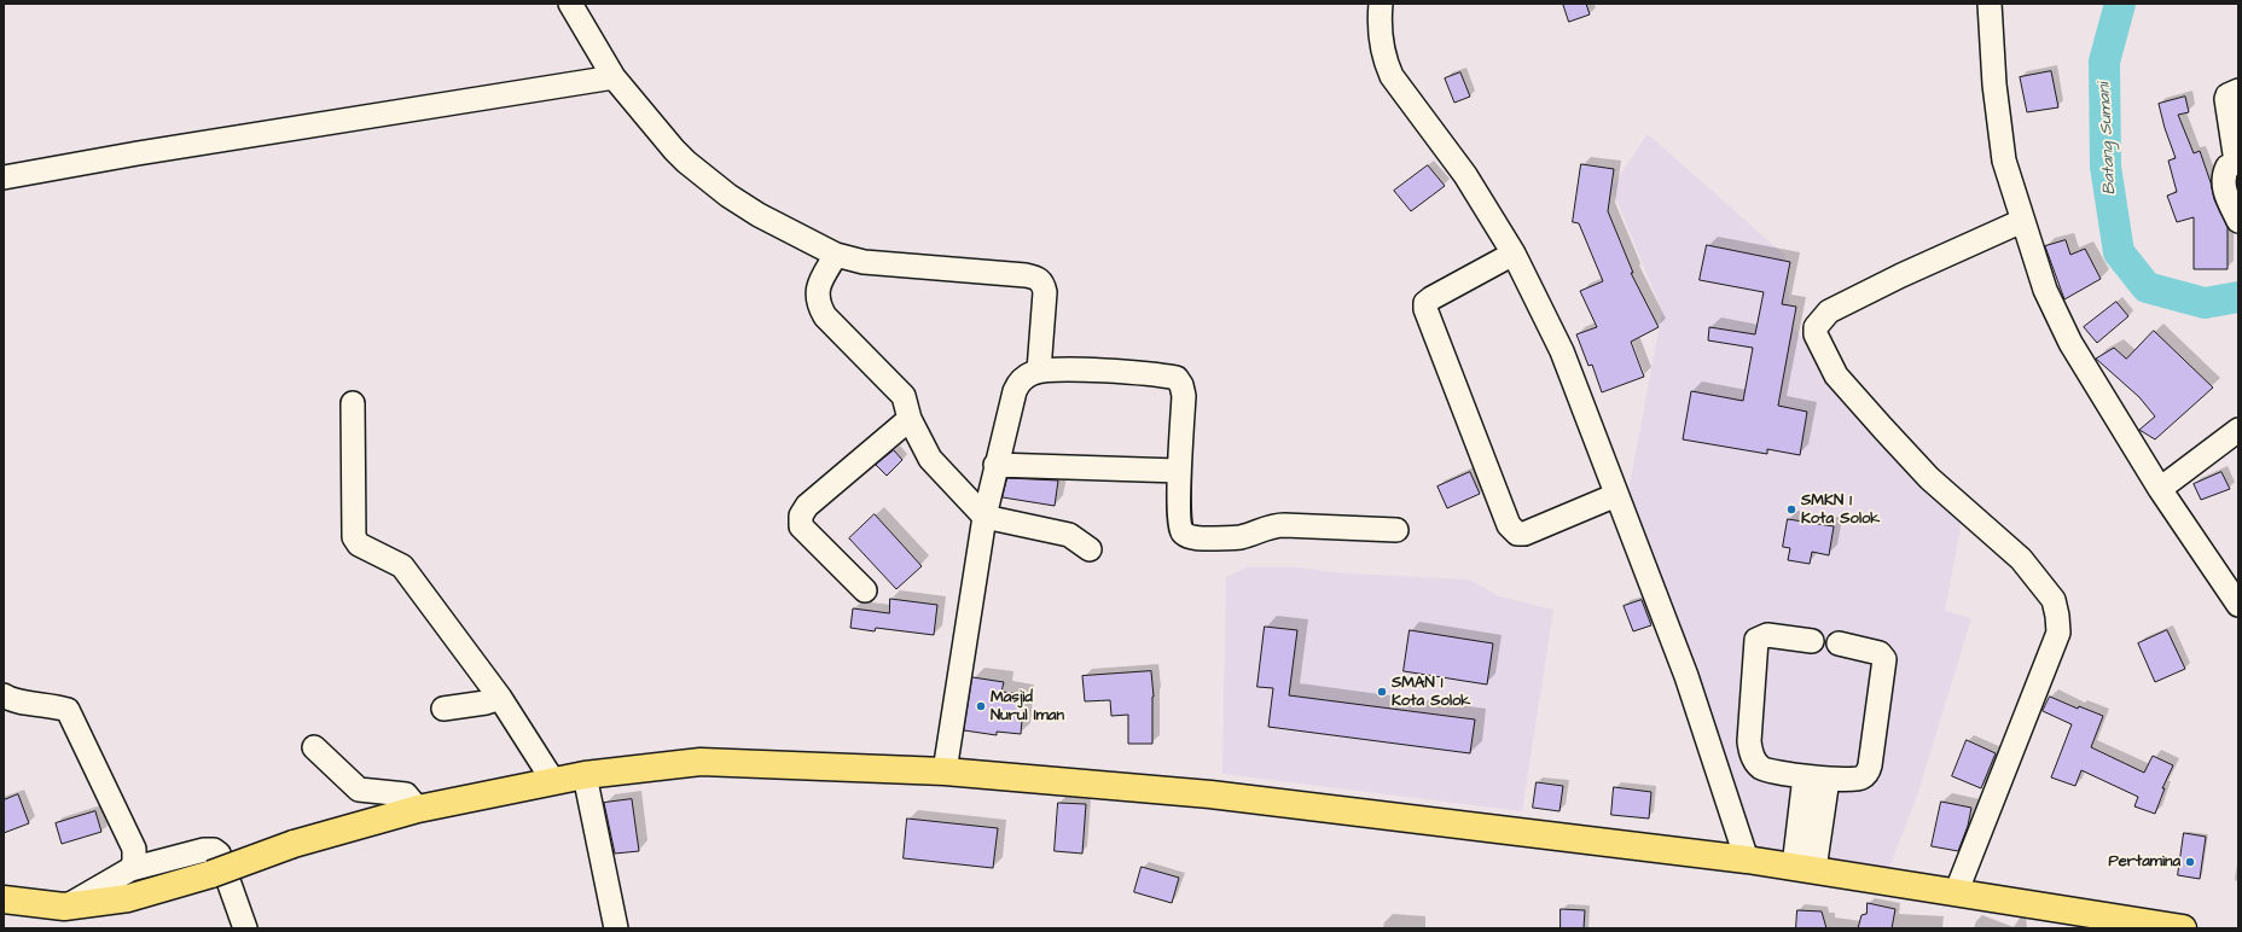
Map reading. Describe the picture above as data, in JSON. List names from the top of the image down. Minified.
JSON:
{"water":["Batang Sumani"],"places":["SMKN 1 Kota Solok","SMAN 1 Kota Solok","Masjid Nurul Iman","Pertamina"]}
